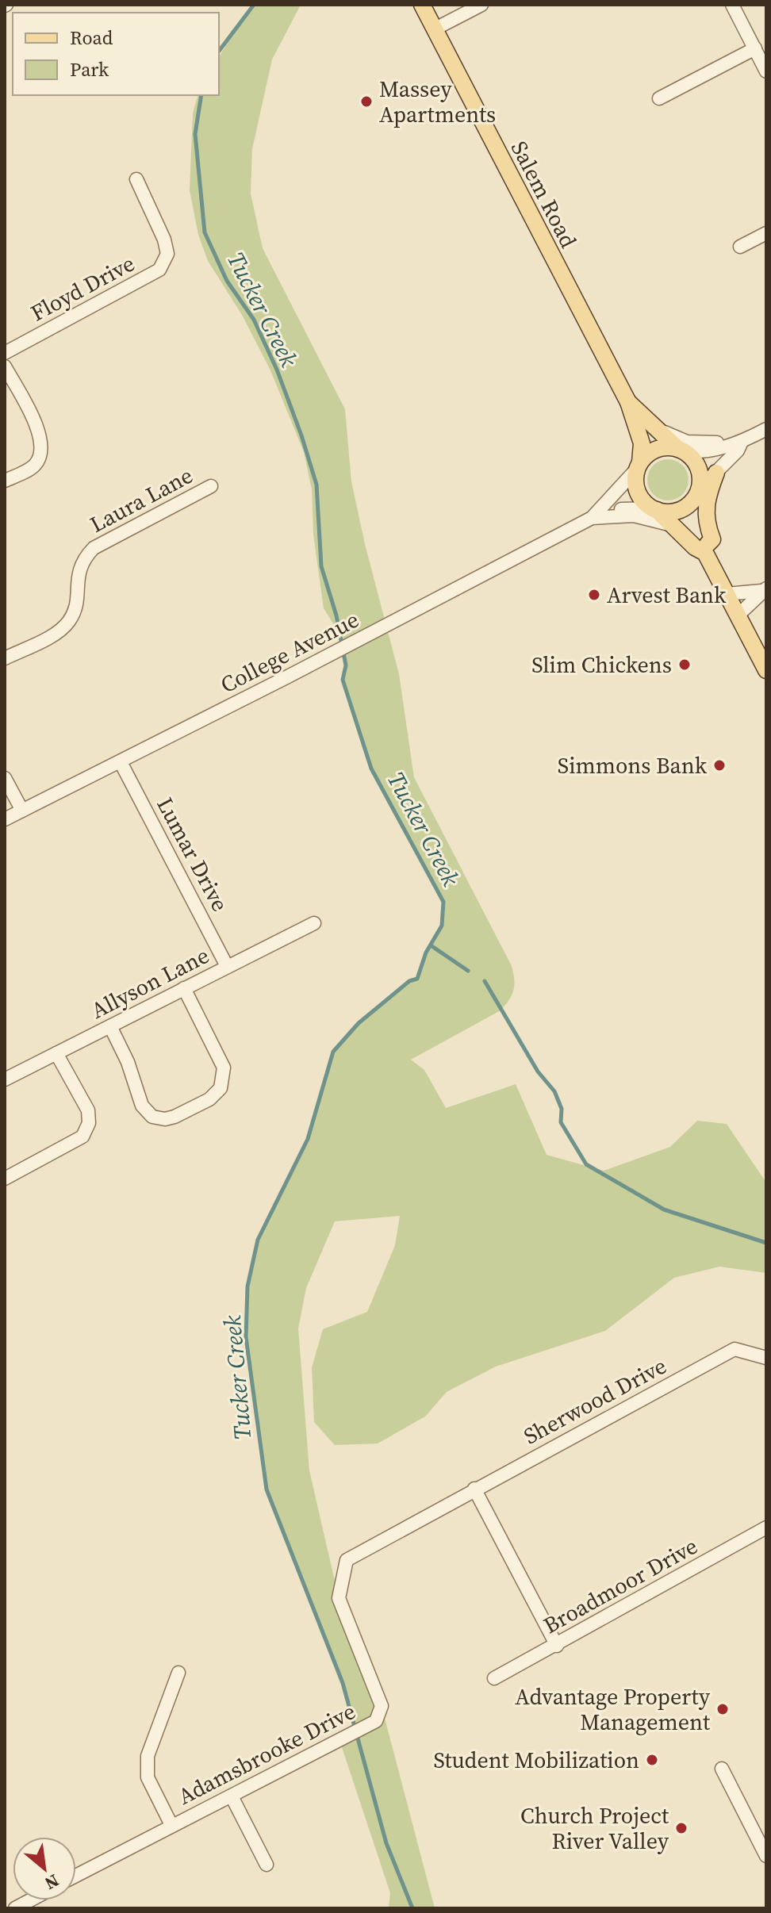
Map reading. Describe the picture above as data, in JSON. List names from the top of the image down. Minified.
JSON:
{"streets":{"main road":["Salem Road"],"street":["Floyd Drive","Laura Lane","College Avenue","Lumar Drive","Allyson Lane","Sherwood Drive","Broadmoor Drive","Adamsbrooke Drive"]},"crossings":[["Salem Road","College Avenue"],["College Avenue","Lumar Drive"],["Lumar Drive","Allyson Lane"],["Sherwood Drive","Adamsbrooke Drive"]],"water":["Tucker Creek"],"places":["Massey Apartments","Arvest Bank","Slim Chickens","Simmons Bank","Advantage Property Management","Student Mobilization","Church Project River Valley"],"legend":["Road","Park"],"north":"bottom right"}
